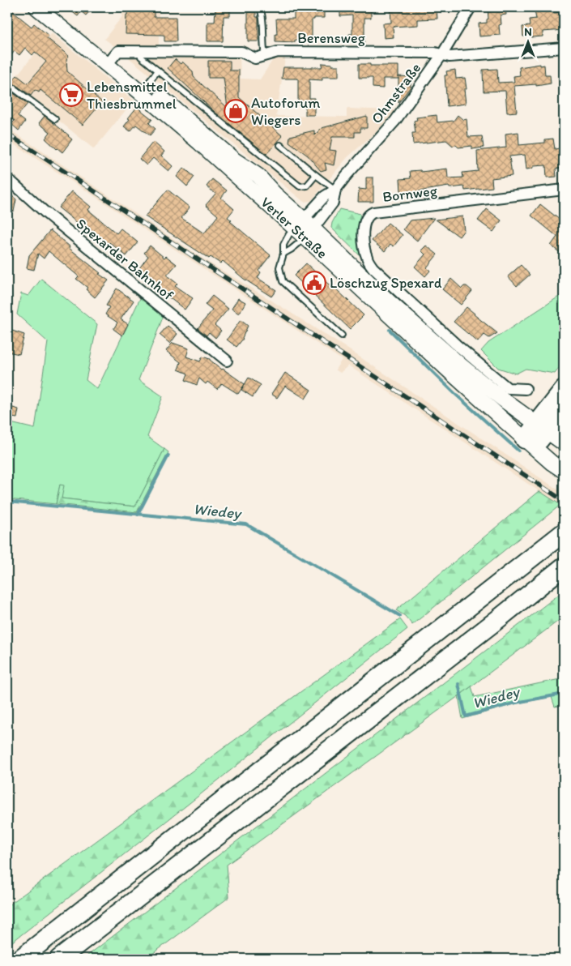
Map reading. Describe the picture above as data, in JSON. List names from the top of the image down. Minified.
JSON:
{"streets":{"main road":["Verler Straße"],"street":["Berensweg","Ohmstraße","Bornweg","Spexarder Bahnhof"]},"crossings":[["Berensweg","Ohmstraße"],["Berensweg","Verler Straße"],["Ohmstraße","Verler Straße"]],"water":["Wiedey"],"places":{"supermarket":["Lebensmittel Thiesbrummel"],"shop":["Autoforum Wiegers"],"public building":["Löschzug Spexard"]},"north":"top"}
